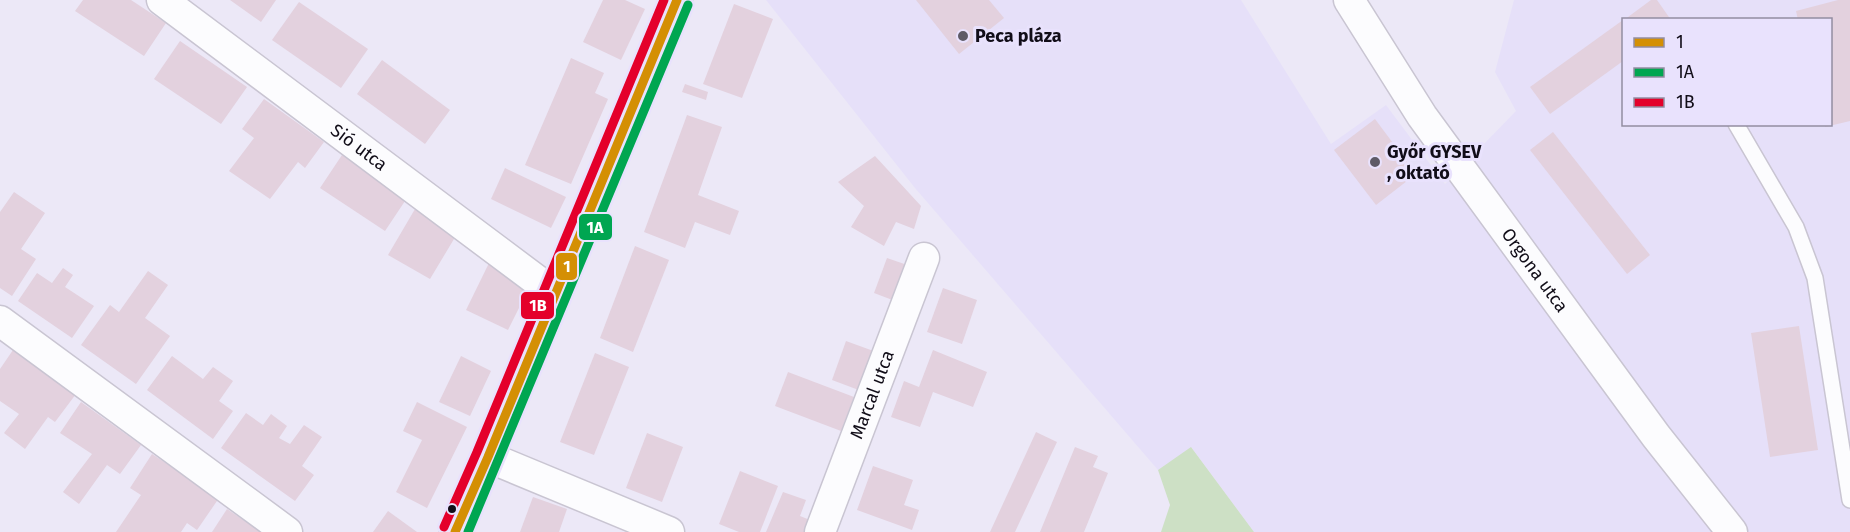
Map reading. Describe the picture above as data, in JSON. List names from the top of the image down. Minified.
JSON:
{"streets":{"street":["Sió utca","Orgona utca","Marcal utca"]},"places":["Peca pláza","Győr GYSEV , oktató"],"lines":["transit line 1","transit line 1B","transit line 1A"],"legend":["1","1A","1B"]}
